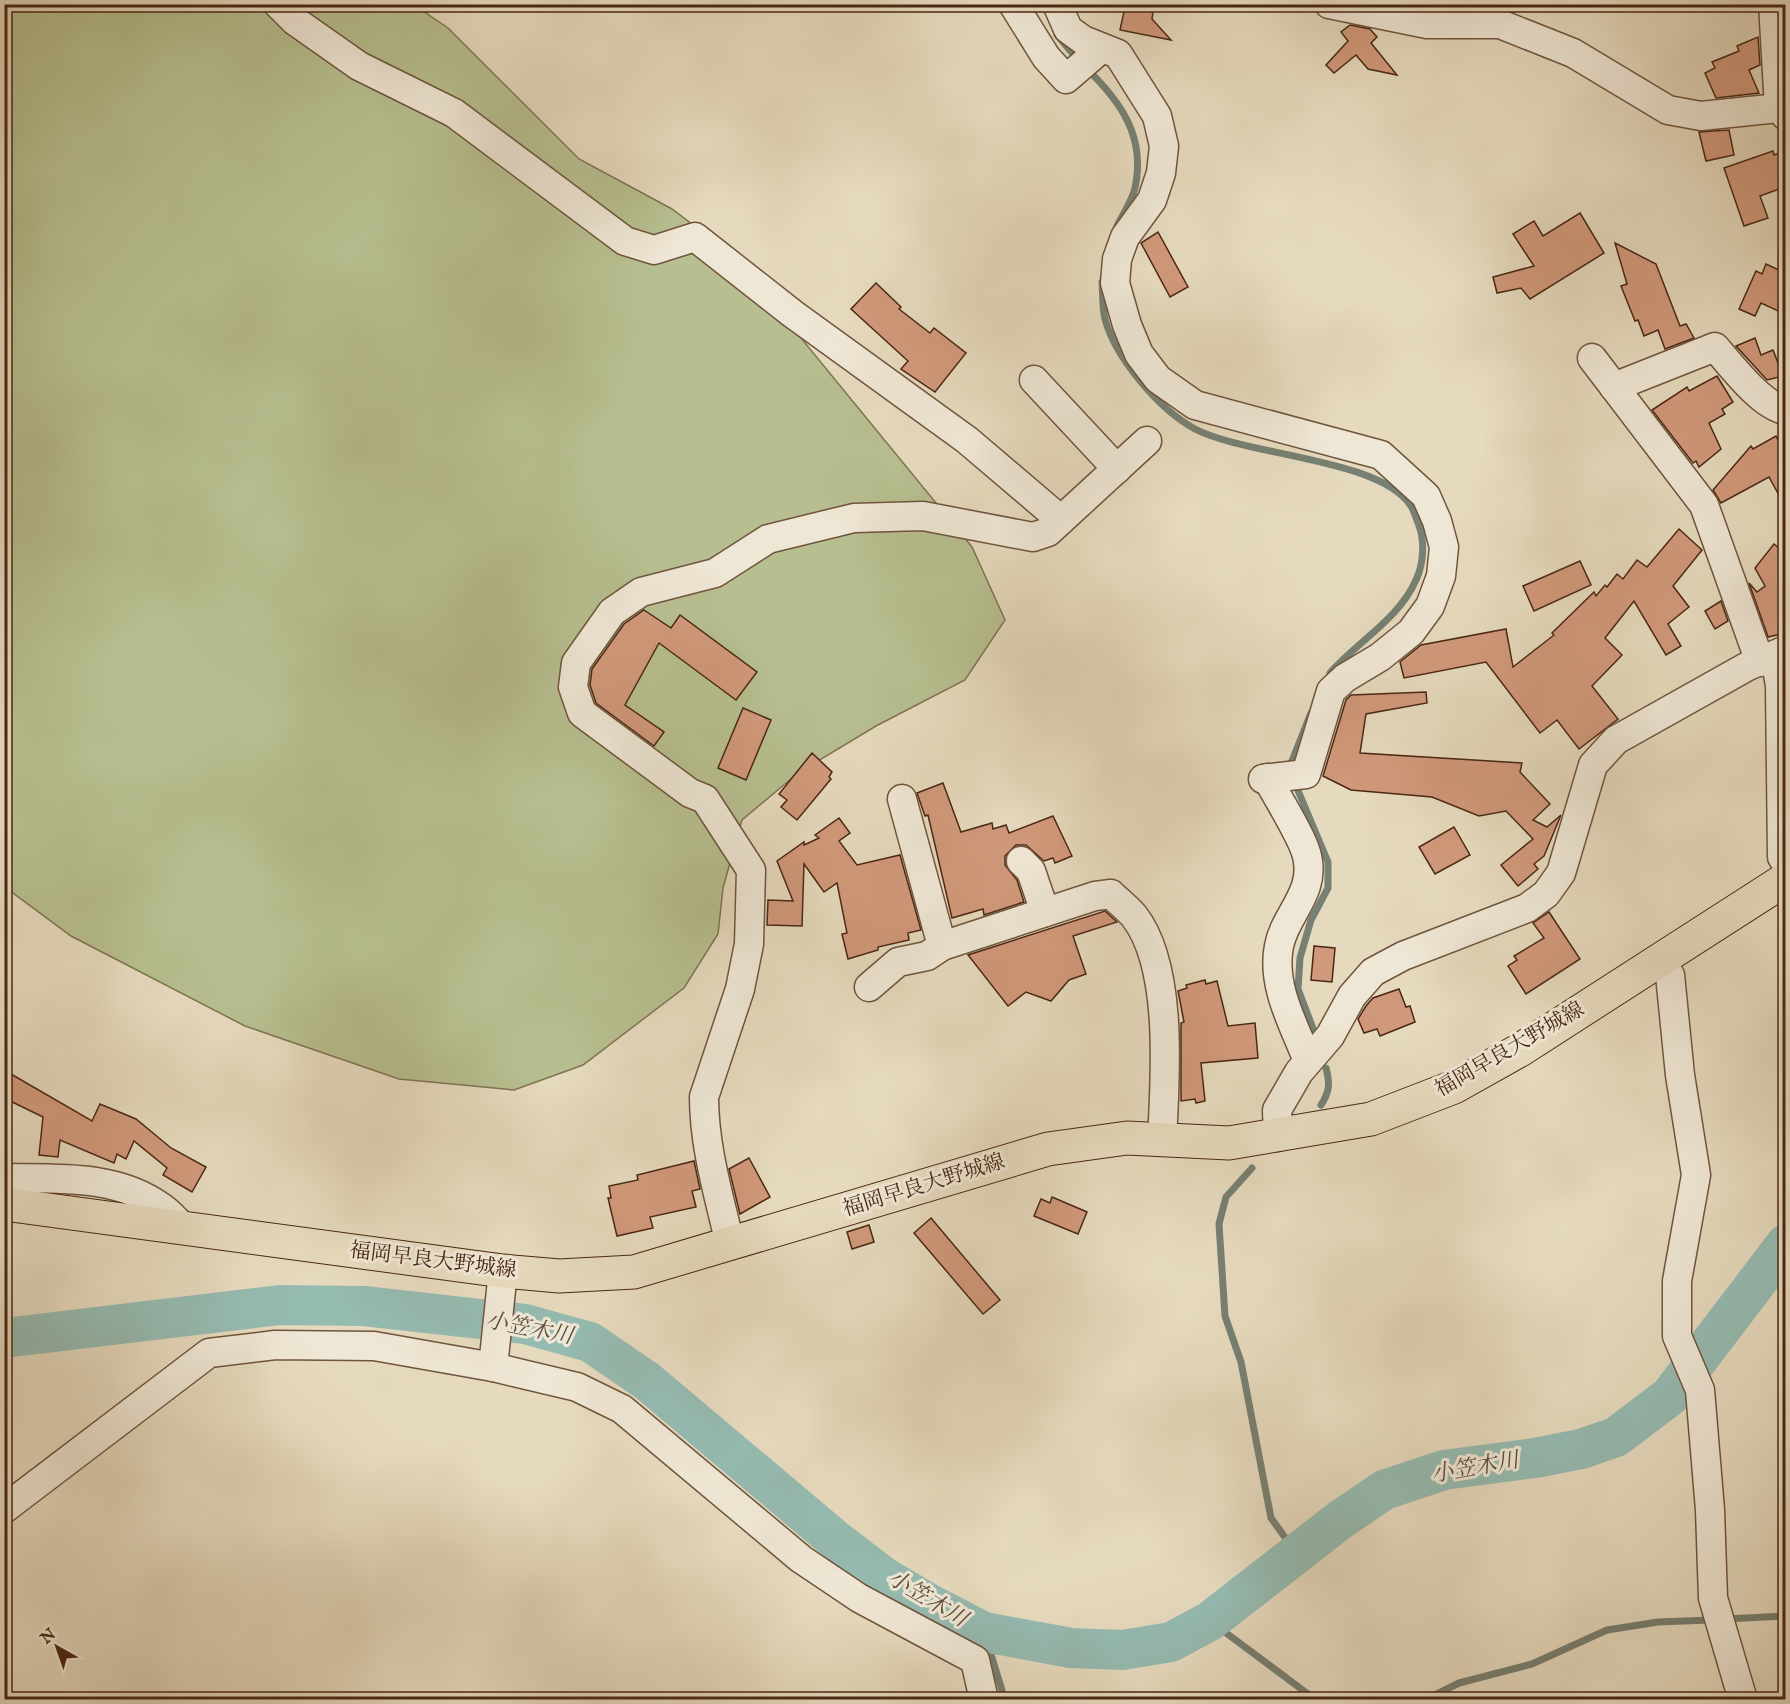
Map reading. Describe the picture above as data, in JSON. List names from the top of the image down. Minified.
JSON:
{"streets":{"main road":["福岡早良大野城線"]},"water":["小笠木川"],"north":"top left"}
